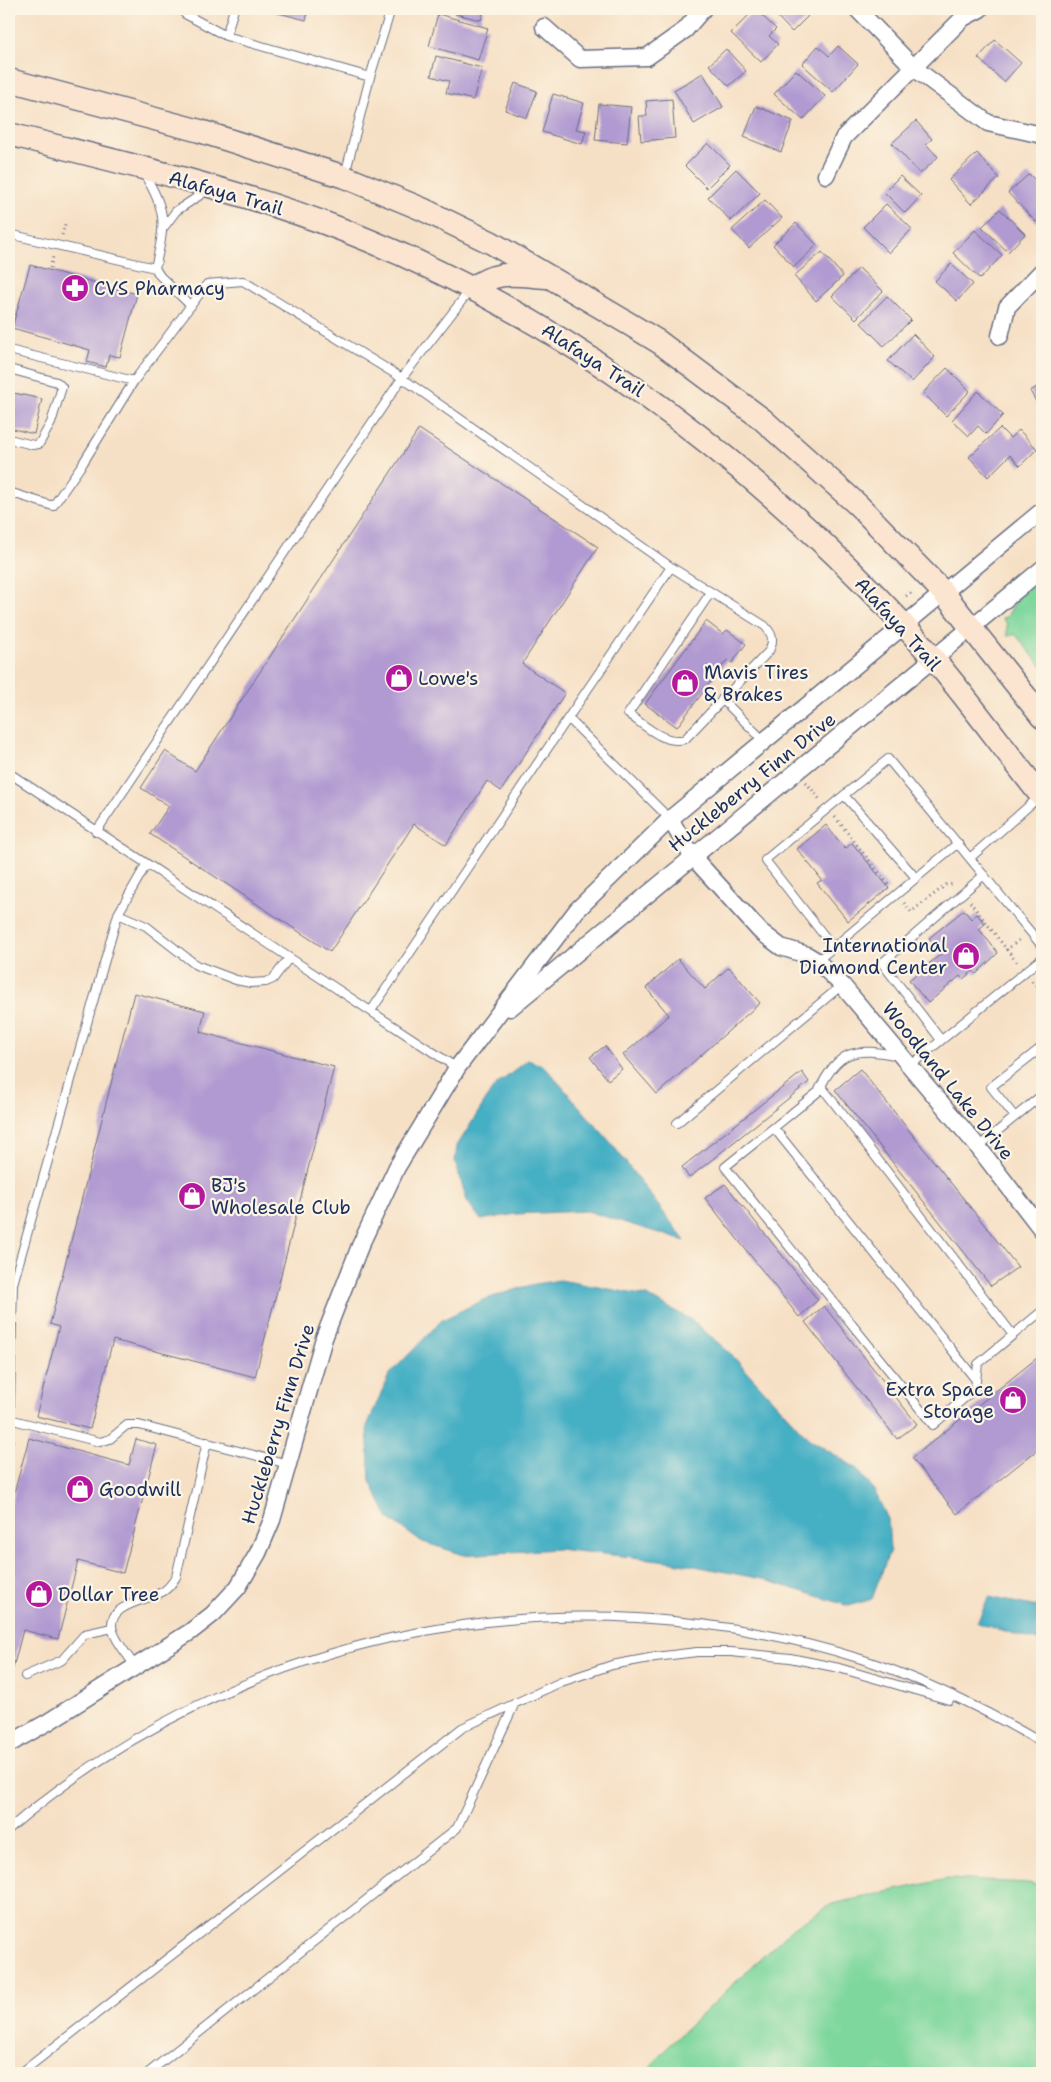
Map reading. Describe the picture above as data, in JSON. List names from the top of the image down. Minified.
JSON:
{"streets":{"main road":["Alafaya Trail"],"street":["Huckleberry Finn Drive","Woodland Lake Drive"]},"crossings":[["Alafaya Trail","Huckleberry Finn Drive"],["Huckleberry Finn Drive","Woodland Lake Drive"]],"places":{"pharmacy":["CVS Pharmacy"],"shop":["Lowe's","Mavis Tires & Brakes","International Diamond Center","BJ's Wholesale Club","Extra Space Storage","Goodwill","Dollar Tree"]}}
